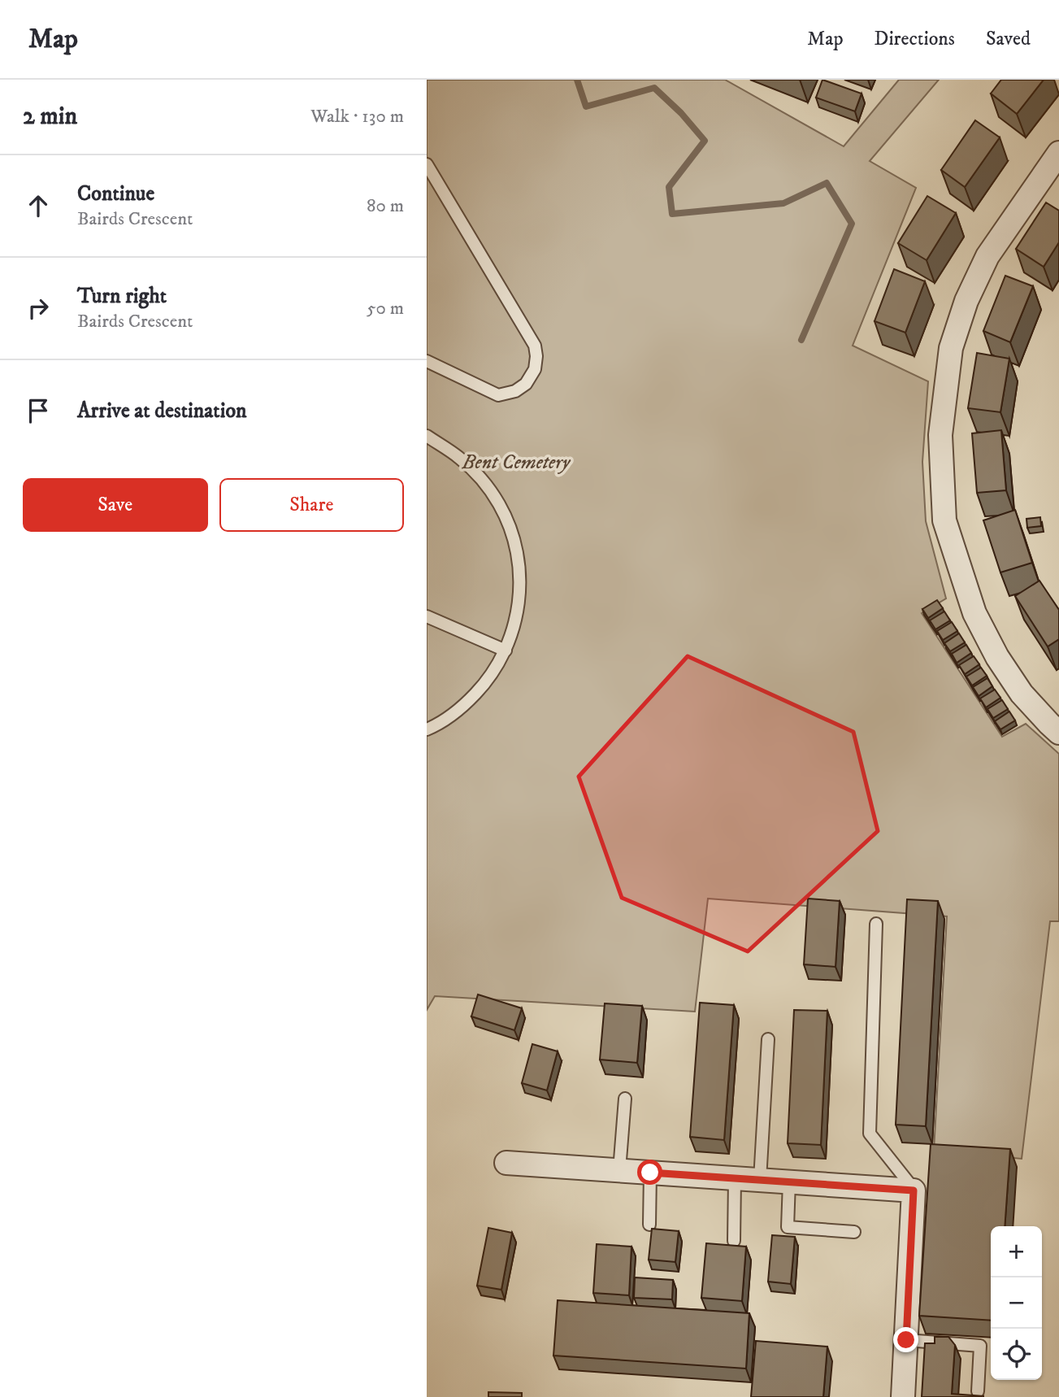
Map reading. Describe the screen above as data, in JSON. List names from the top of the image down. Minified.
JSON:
{"parks":["Bent Cemetery"],"page":{"header":"Map","nav":["Map","Directions","Saved"],"heading":["2 min","Walk · 130 m"],"list":[["Continue","Bairds Crescent","80 m"],["Turn right","Bairds Crescent","50 m"],"Arrive at destination"],"buttons":["Save","Share"],"map_buttons":["+","−"]}}
